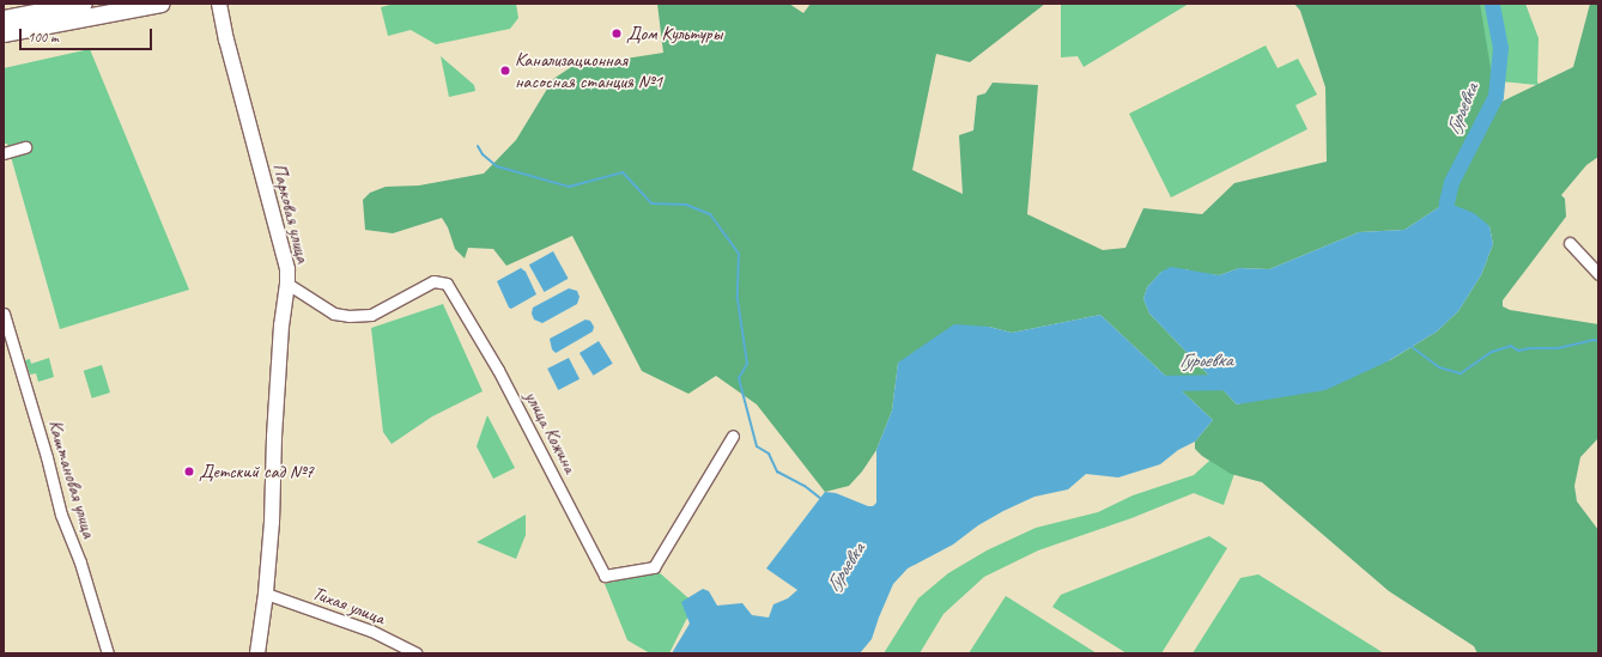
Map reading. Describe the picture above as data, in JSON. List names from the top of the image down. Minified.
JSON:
{"streets":{"street":["Парковая улица","улица Кожина","Каштановая улица","Тихая улица"]},"crossings":[["Парковая улица","улица Кожина"],["Парковая улица","Тихая улица"]],"water":["Гурьевка"],"places":["Дом Культуры","Канализационная насосная станция №1","Детский сад №7"],"scale_bar":"100 m"}
